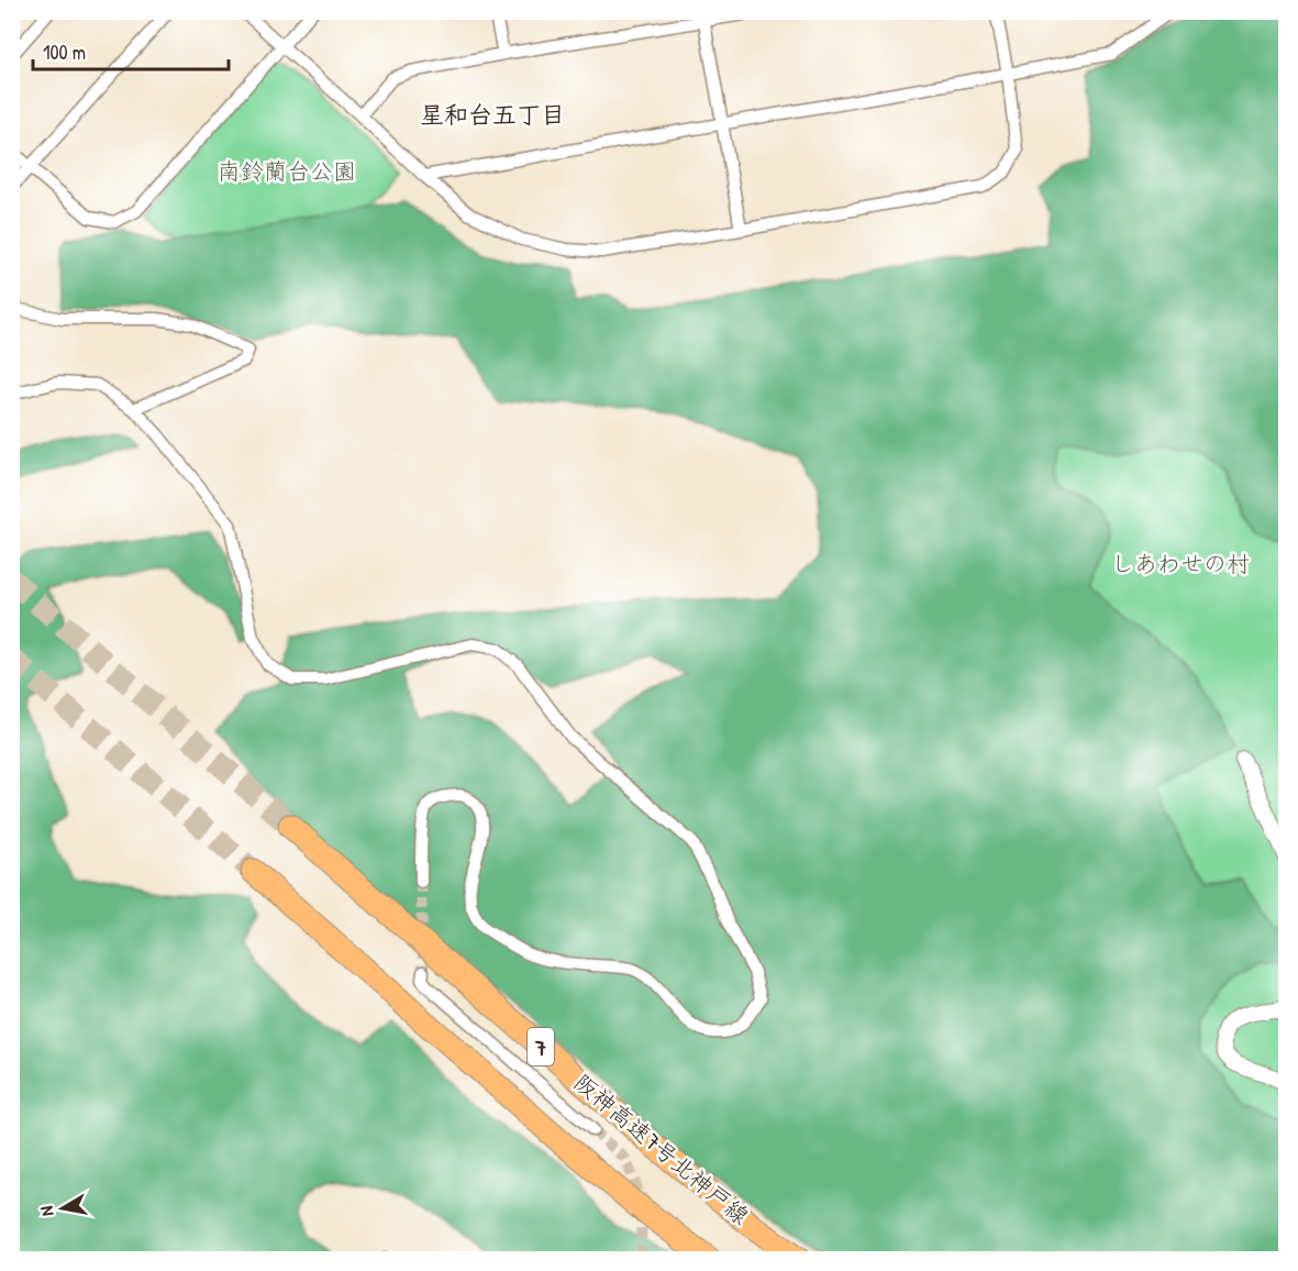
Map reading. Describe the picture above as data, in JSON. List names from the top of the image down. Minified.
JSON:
{"streets":{"highway":["7","阪神高速7号北神戸線"]},"districts":["星和台五丁目"],"parks":["南鈴蘭台公園","しあわせの村"],"scale_bar":"100 m","north":"left"}
